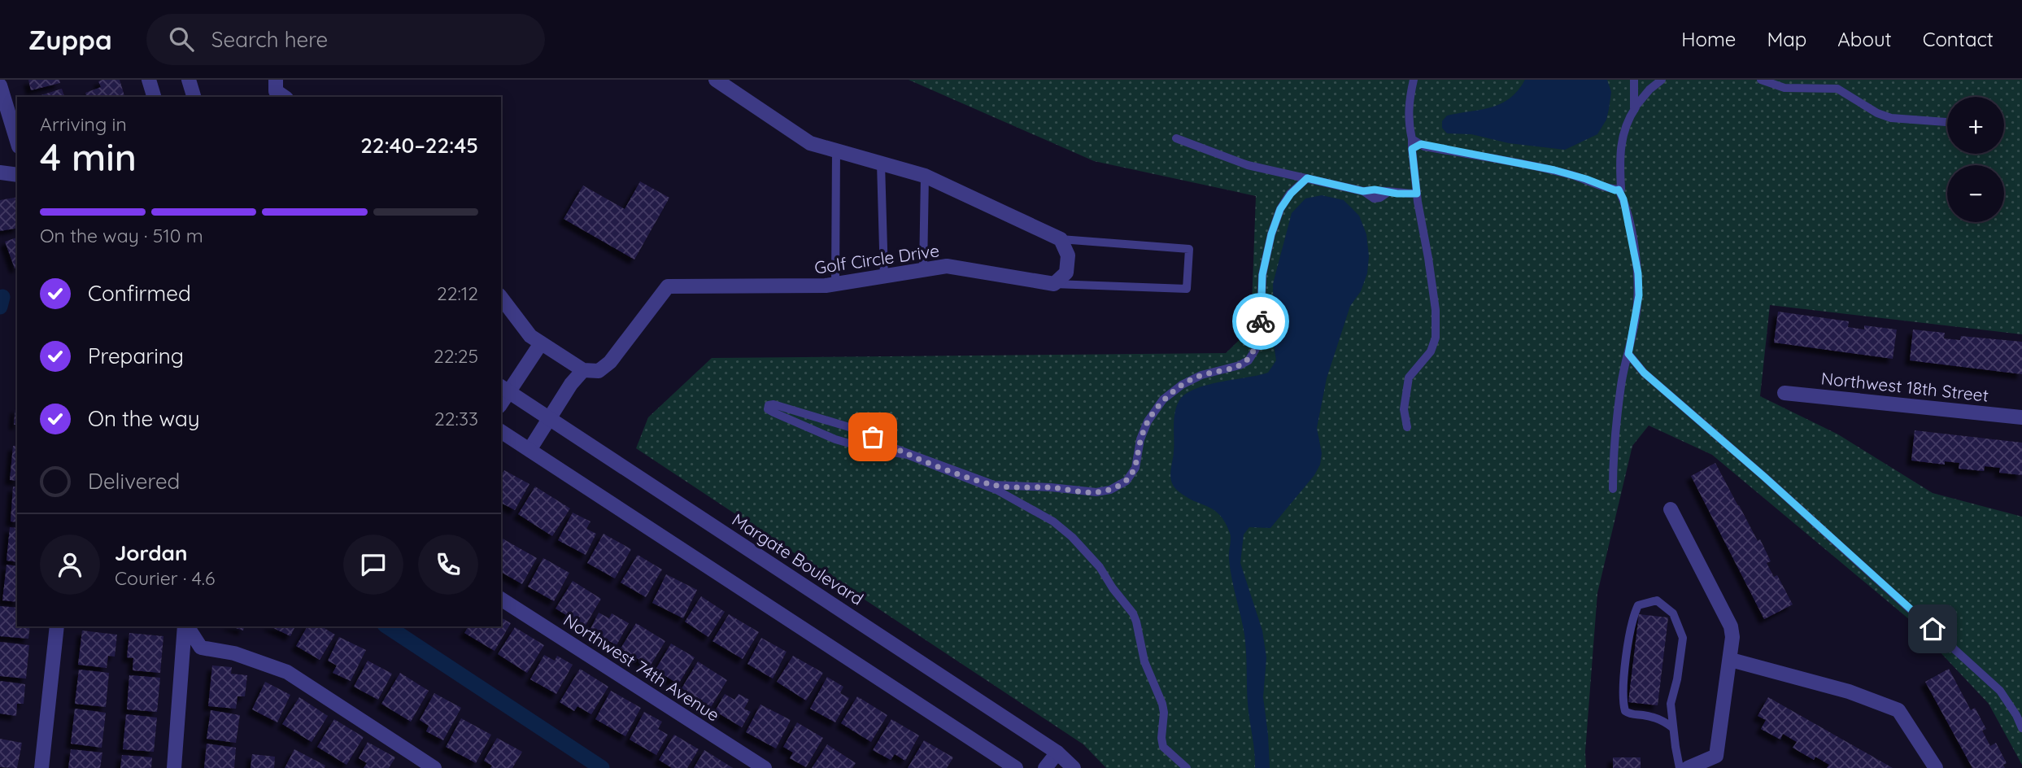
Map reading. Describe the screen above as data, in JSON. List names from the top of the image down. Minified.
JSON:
{"streets":{"street":["Golf Circle Drive","Northwest 18th Street","Margate Boulevard","Northwest 74th Avenue"]},"page":{"header":"Zuppa","search":"Search here","nav":["Home","Map","About","Contact"],"map_buttons":["+","−"],"heading":["4 min","Arriving in","22:40–22:45"],"panel":["Jordan","Courier · 4.6"],"bar":"On the way · 510 m","list":[["Confirmed","22:12"],["Preparing","22:25"],["On the way","22:33"],"Delivered"]}}
